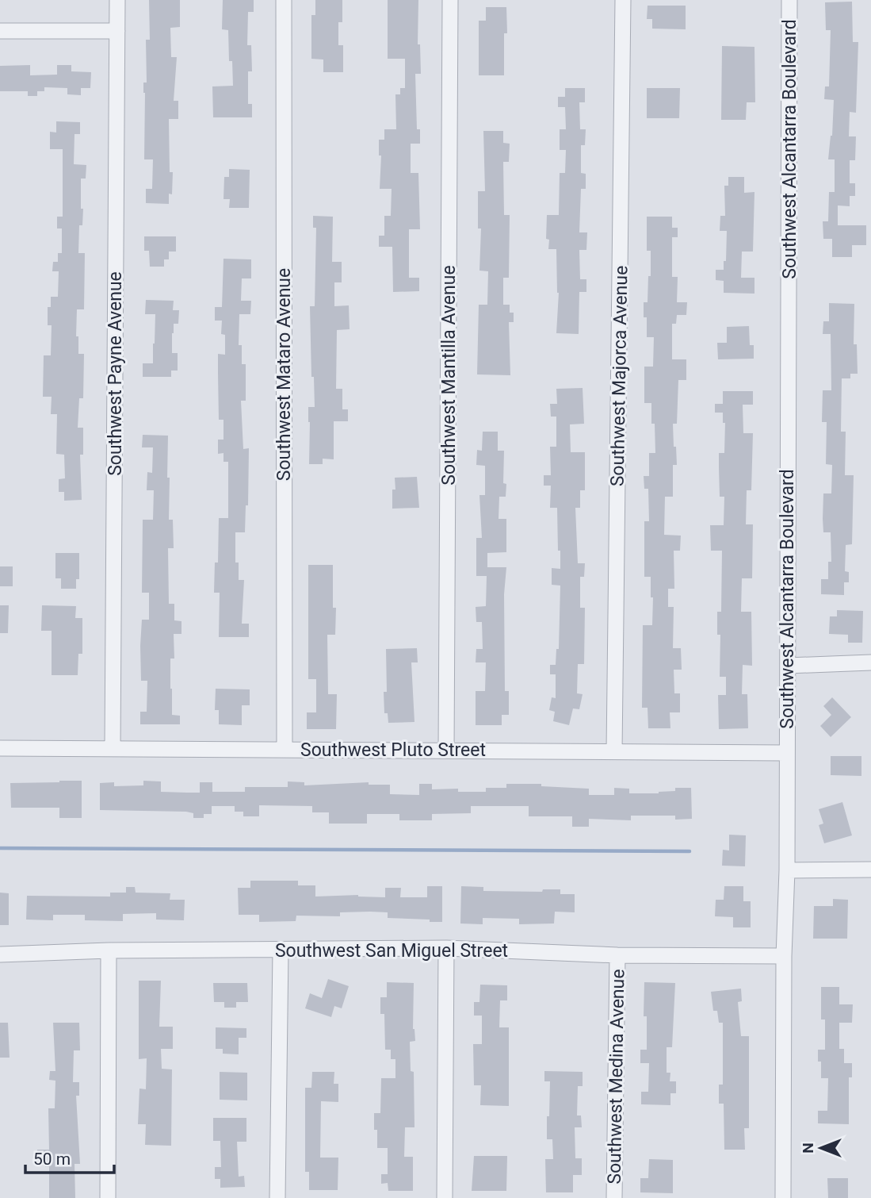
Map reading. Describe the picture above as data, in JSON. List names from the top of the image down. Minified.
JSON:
{"streets":{"street":["Southwest Alcantarra Boulevard","Southwest Payne Avenue","Southwest Mataro Avenue","Southwest Mantilla Avenue","Southwest Majorca Avenue","Southwest Pluto Street","Southwest San Miguel Street","Southwest Medina Avenue"]},"crossings":[["Southwest Alcantarra Boulevard","Southwest Pluto Street"],["Southwest Alcantarra Boulevard","Southwest San Miguel Street"],["Southwest Payne Avenue","Southwest Pluto Street"],["Southwest Mataro Avenue","Southwest Pluto Street"],["Southwest Mantilla Avenue","Southwest Pluto Street"],["Southwest Majorca Avenue","Southwest Pluto Street"],["Southwest San Miguel Street","Southwest Medina Avenue"]],"scale_bar":"50 m","north":"left"}
